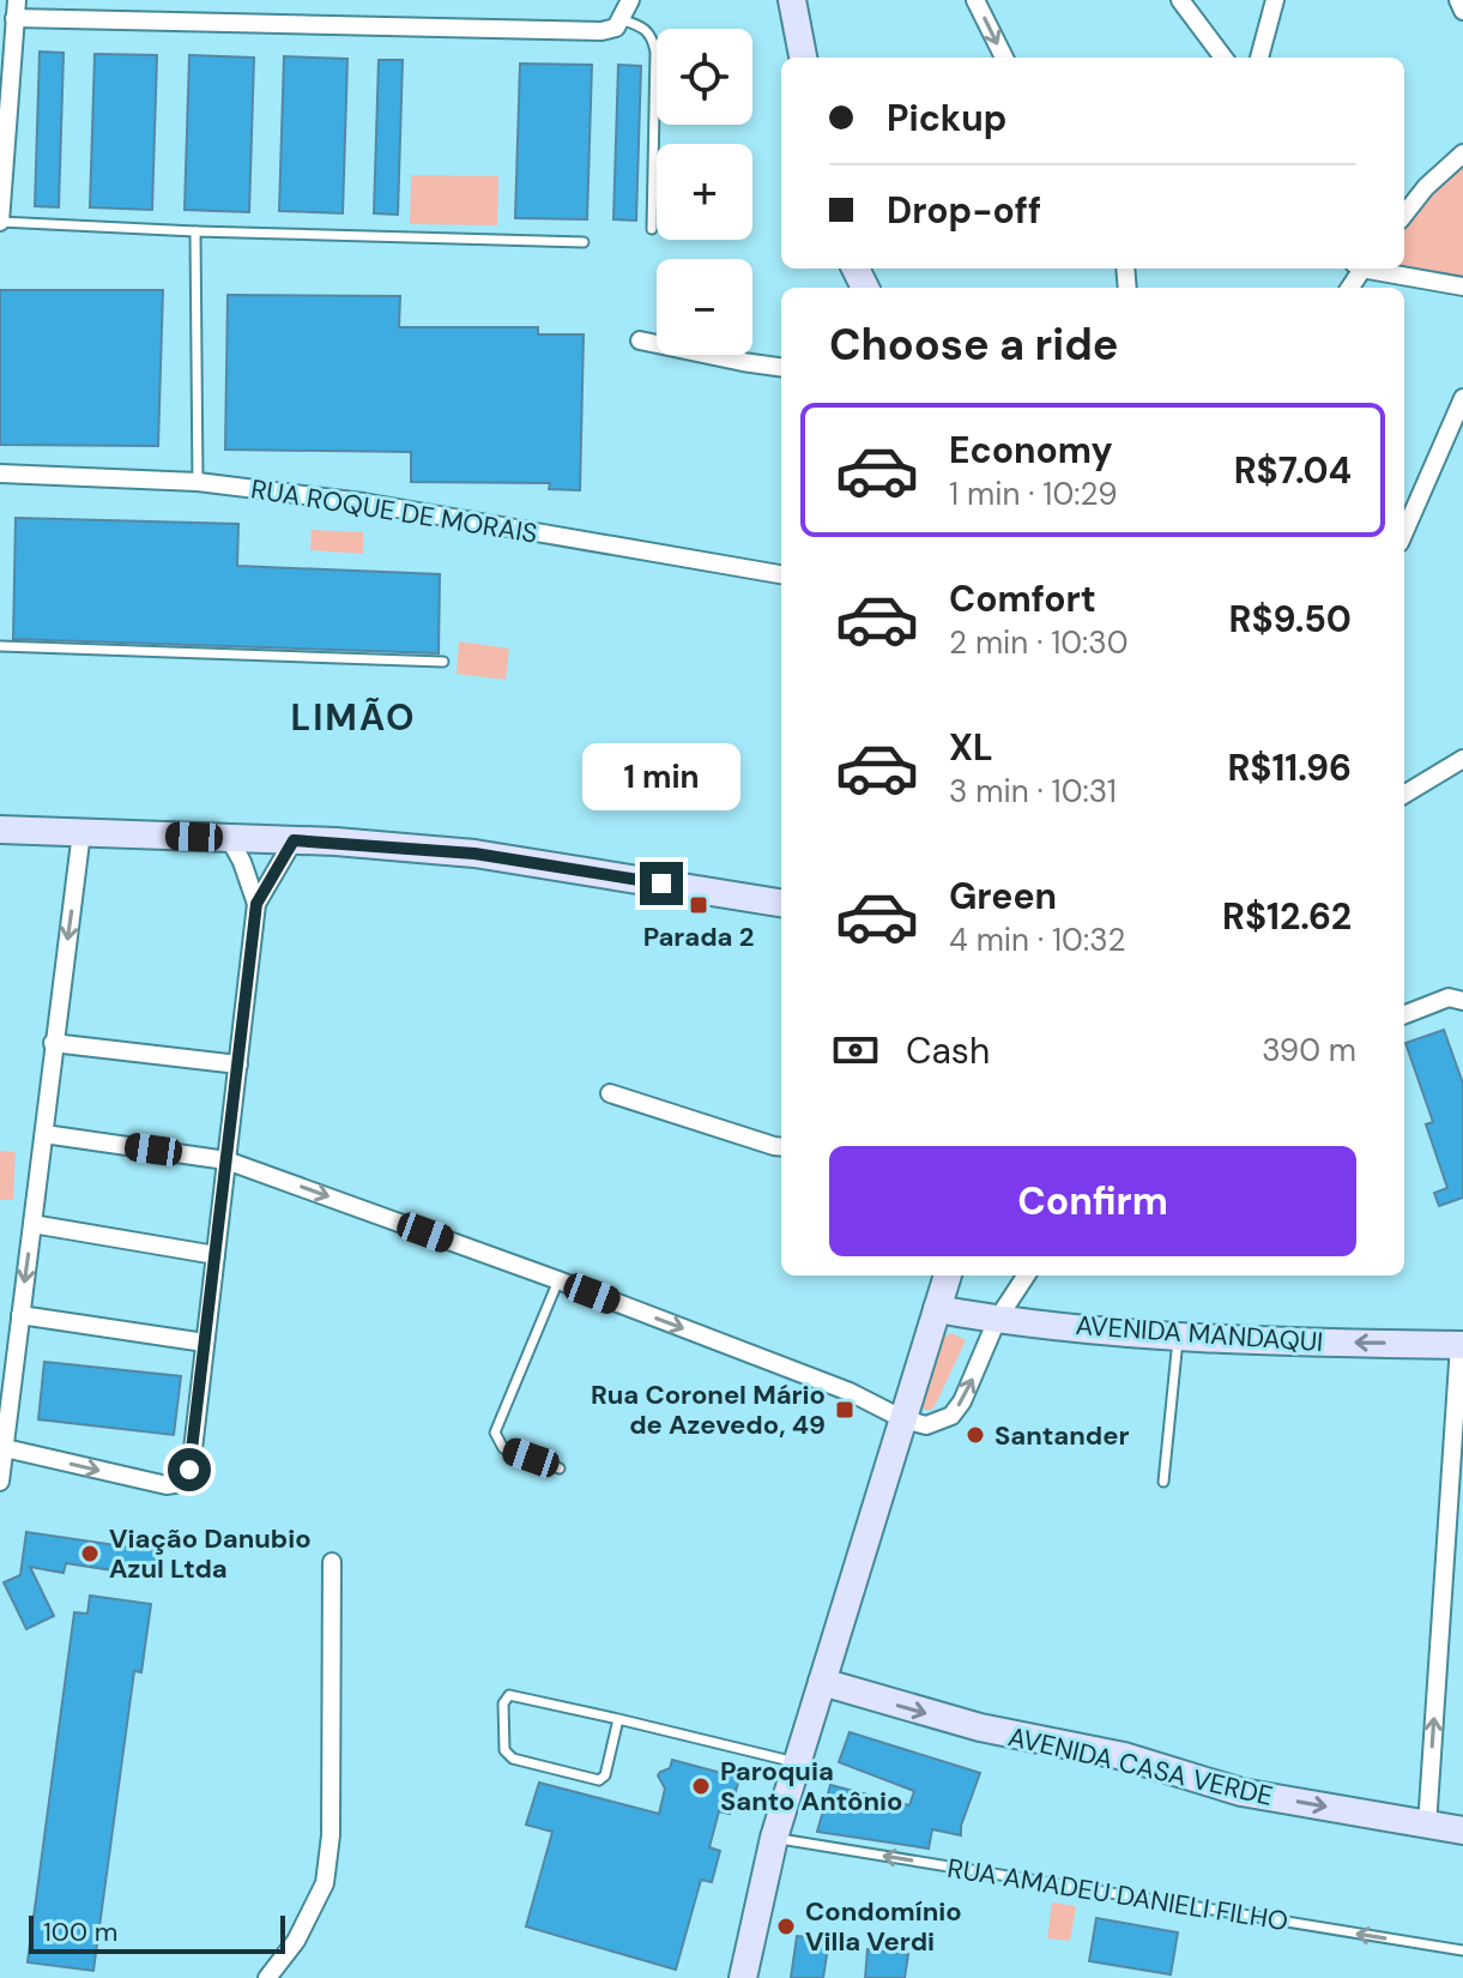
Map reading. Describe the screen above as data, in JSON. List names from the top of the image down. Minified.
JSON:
{"streets":{"main road":["AVENIDA MANDAQUI","AVENIDA CASA VERDE"],"street":["RUA ROQUE DE MORAIS"],"lane":["RUA AMADEU DANIELI FILHO"]},"one_way":["AVENIDA MANDAQUI","AVENIDA CASA VERDE","RUA AMADEU DANIELI FILHO"],"districts":["LIMÃO"],"places":{"transit":["Parada 2","Rua Coronel Mário de Azevedo, 49"],"other":["Santander","Viação Danubio Azul Ltda","Paroquia Santo Antônio","Condomínio Villa Verdi"]},"scale_bar":"100 m","page":{"map_buttons":["+","−"],"banner":["Pickup","Drop-off"],"heading":"Choose a ride","list":[{"name":"Economy","note":"1 min · 10:29","value":"R$7.04"},{"name":"Comfort","note":"2 min · 10:30","value":"R$9.50"},{"name":"XL","note":"3 min · 10:31","value":"R$11.96"},{"name":"Green","note":"4 min · 10:32","value":"R$12.62"}],"bubble":"1 min","pay":["Cash","390 m"],"buttons":"Confirm","scale":"100 m"}}
